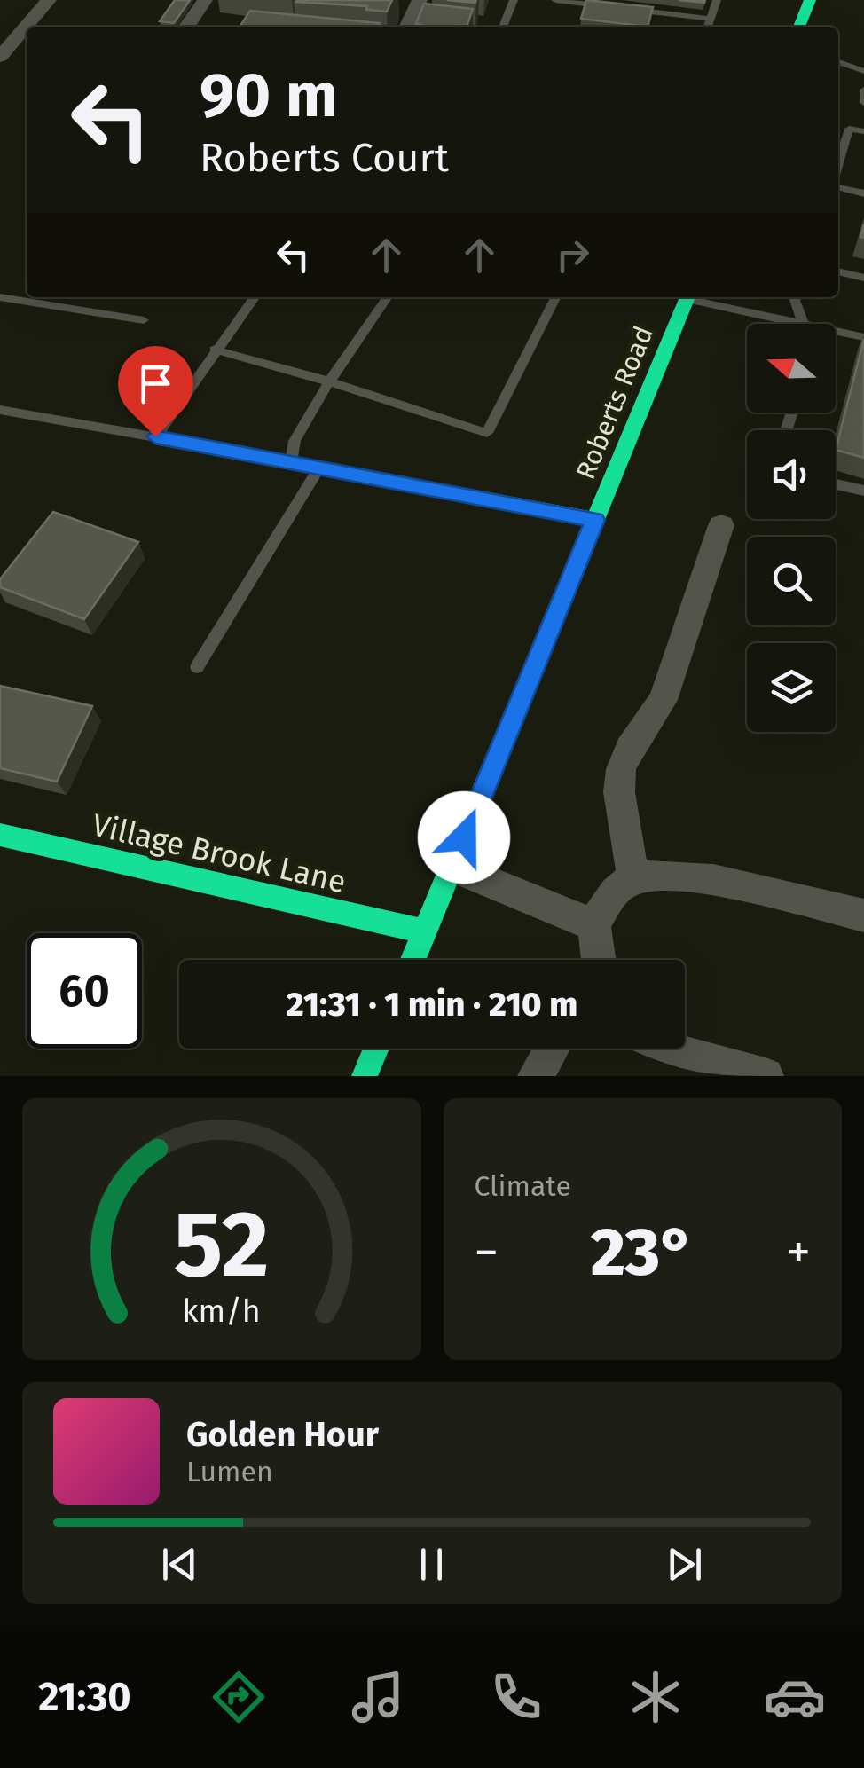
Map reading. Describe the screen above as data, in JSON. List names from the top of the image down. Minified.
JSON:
{"streets":{"main road":["Roberts Road","Village Brook Lane"]},"crossings":[["Roberts Road","Village Brook Lane"]],"north":"left","page":{"turn":["90 m","Roberts Court"],"limit":"60","trip":"21:31 · 1 min · 210 m","tile":"Climate","heat":["−","23°","+"],"song":["Golden Hour","Lumen"],"tabs":"21:30","gauge":["52","km/h"]}}
